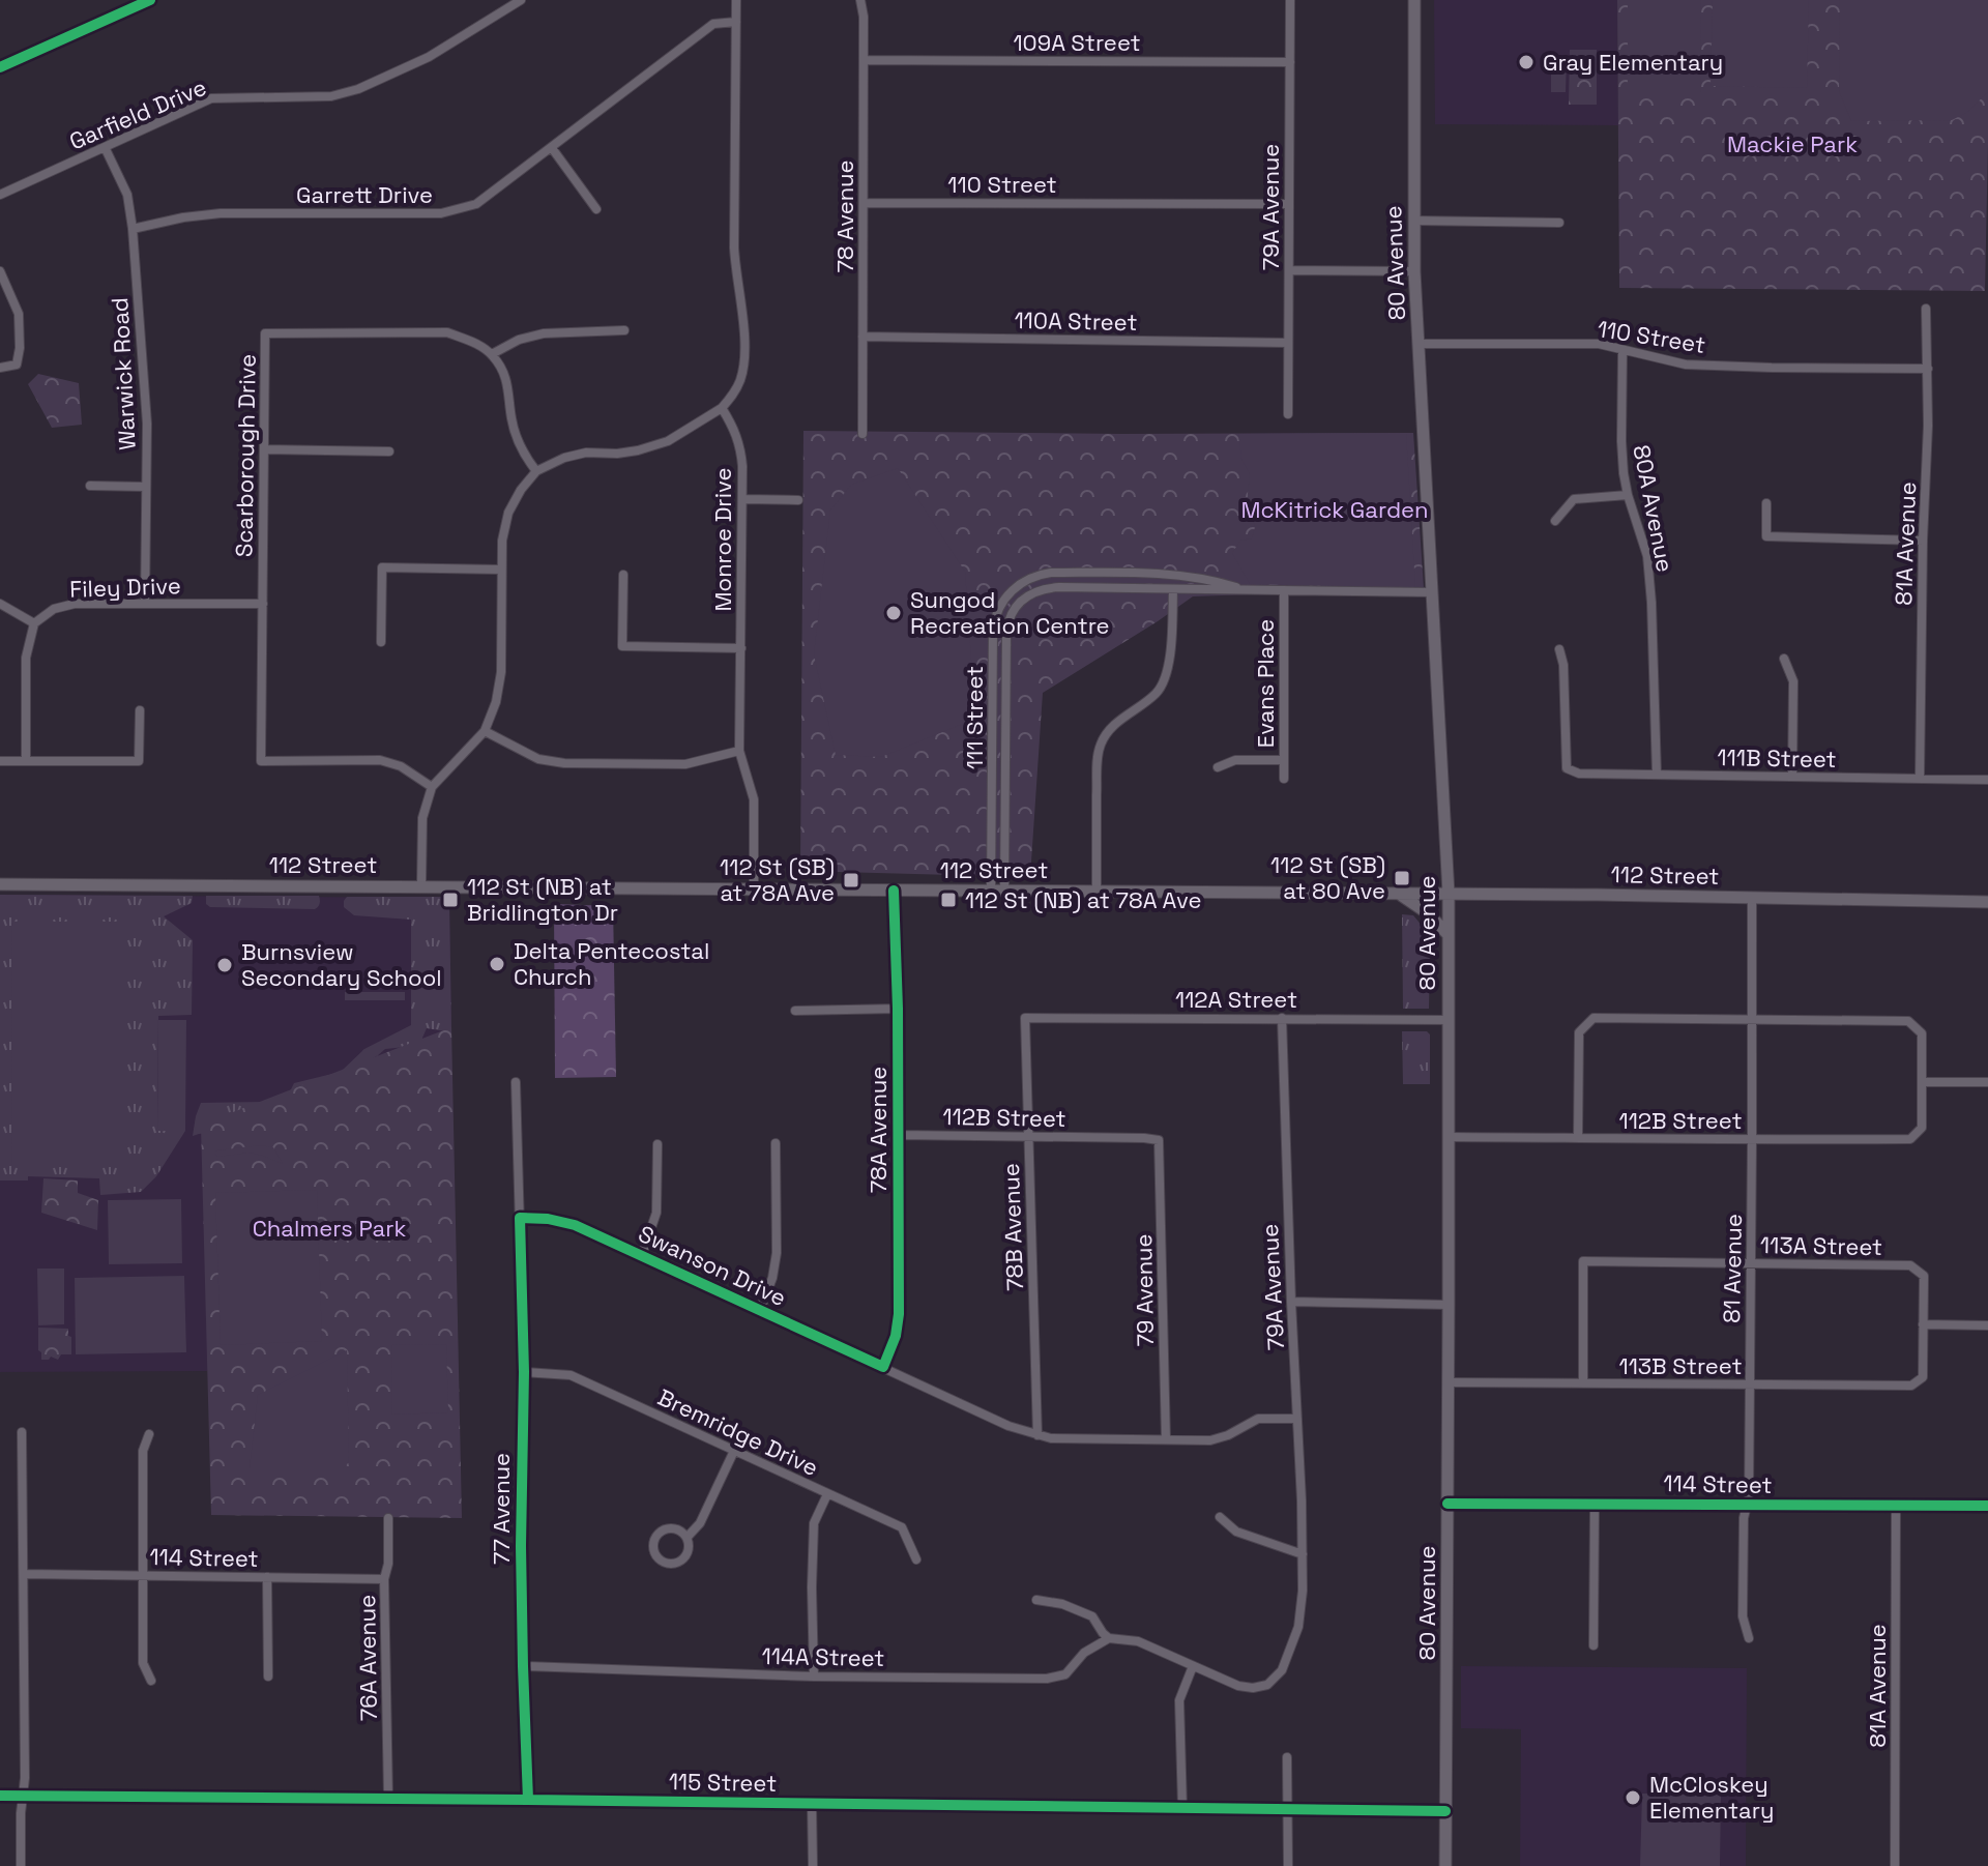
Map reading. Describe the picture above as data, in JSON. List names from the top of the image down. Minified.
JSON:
{"streets":{"street":["109A Street","Garfield Drive","110 Street","Garrett Drive","79A Avenue","78 Avenue","80 Avenue","110A Street","Warwick Road","Scarborough Drive","80A Avenue","Monroe Drive","81A Avenue","Filey Drive","Evans Place","111 Street","111B Street","112 Street","112A Street","112B Street","78A Avenue","78B Avenue","113A Street","Swanson Drive","81 Avenue","79 Avenue","113B Street","Bremridge Drive","114 Street","77 Avenue","114A Street","76A Avenue","115 Street"]},"crossings":[["109A Street","79A Avenue"],["109A Street","78 Avenue"],["Garfield Drive","Warwick Road"],["110 Street","79A Avenue"],["110 Street","78 Avenue"],["110 Street","80 Avenue"],["110 Street","80A Avenue"],["110 Street","81A Avenue"],["Garrett Drive","Warwick Road"],["79A Avenue","110A Street"],["79A Avenue","112A Street"],["79A Avenue","Swanson Drive"],["78 Avenue","110A Street"],["80 Avenue","111 Street"],["80 Avenue","112 Street"],["80 Avenue","112A Street"],["80 Avenue","112B Street"],["80 Avenue","113B Street"],["80 Avenue","114 Street"],["80 Avenue","115 Street"],["Warwick Road","Filey Drive"],["Scarborough Drive","Filey Drive"],["80A Avenue","111B Street"],["Monroe Drive","112 Street"],["81A Avenue","111B Street"],["81A Avenue","114 Street"],["Evans Place","111 Street"],["111 Street","112 Street"],["112 Street","78A Avenue"],["112 Street","81 Avenue"],["112A Street","78B Avenue"],["112B Street","78A Avenue"],["112B Street","78B Avenue"],["112B Street","81 Avenue"],["112B Street","79 Avenue"],["78A Avenue","Swanson Drive"],["78B Avenue","Swanson Drive"],["113A Street","81 Avenue"],["113A Street","113B Street"],["Swanson Drive","79 Avenue"],["Swanson Drive","77 Avenue"],["81 Avenue","113B Street"],["81 Avenue","114 Street"],["Bremridge Drive","77 Avenue"],["114 Street","76A Avenue"],["77 Avenue","114A Street"],["77 Avenue","115 Street"],["76A Avenue","115 Street"]],"parks":["Mackie Park","McKitrick Garden","Chalmers Park"],"places":{"other":["Gray Elementary","Sungod Recreation Centre","Delta Pentecostal Church","Burnsview Secondary School","McCloskey Elementary"],"transit":["112 St (SB) at 80 Ave","112 St (SB) at 78A Ave","112 St (NB) at Bridlington Dr","112 St (NB) at 78A Ave"]}}
